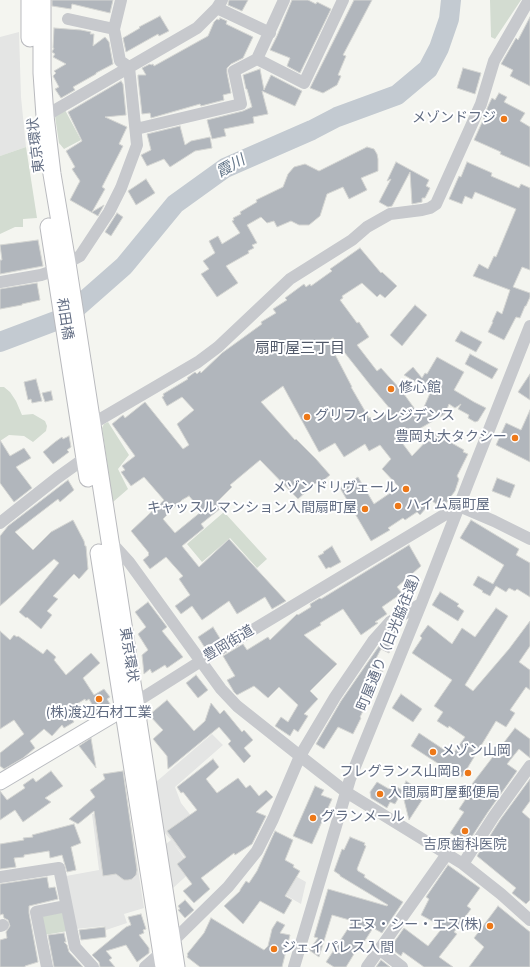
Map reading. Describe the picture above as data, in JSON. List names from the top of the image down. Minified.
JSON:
{"streets":{"highway":["東京環状","和田橋"],"main road":["豊岡街道"],"street":["町屋通り（日光脇往還）"]},"crossings":[["東京環状","和田橋"],["東京環状","豊岡街道"],["町屋通り（日光脇往還）","豊岡街道"]],"districts":["扇町屋三丁目"],"water":["霞川"],"places":["メゾンドフジ","修心館","グリフィンレジデンス","豊岡丸大タクシー","メゾンドリヴェール","ハイム扇町屋","キャッスルマンション入間扇町屋","(株)渡辺石材工業","メゾン山岡","フレグランス山岡B","入間扇町屋郵便局","グランメール","吉原歯科医院","エヌ・シー・エス(株)","ジェイパレス入間"]}
